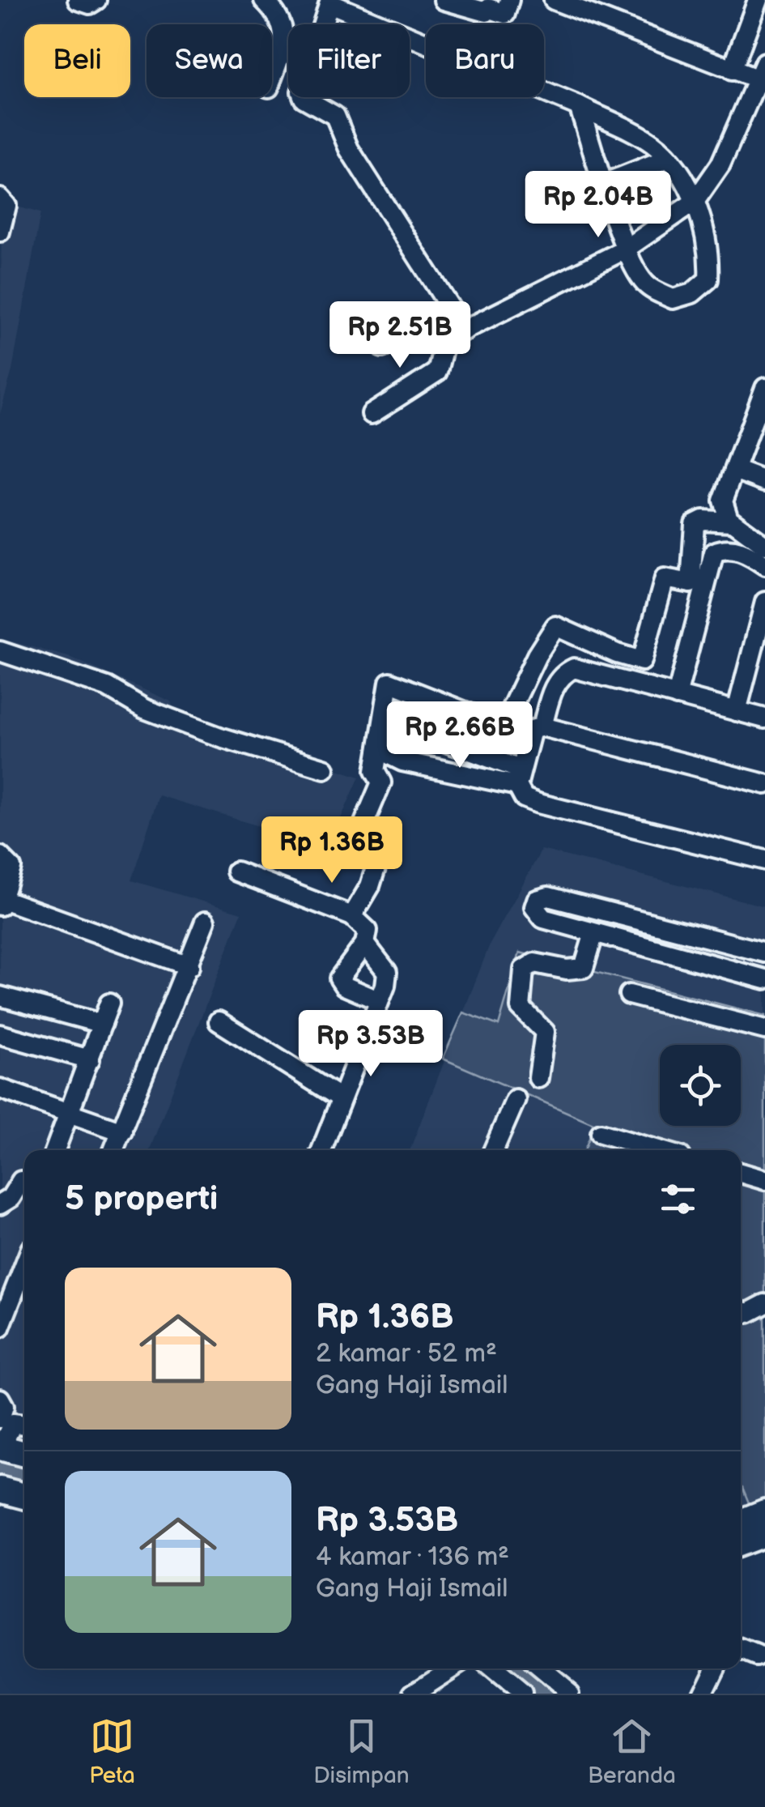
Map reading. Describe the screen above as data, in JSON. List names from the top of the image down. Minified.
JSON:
{"page":{"chip":["Beli","Sewa","Filter","Baru"],"price":["Rp 2.04B","Rp 2.51B","Rp 2.66B","Rp 1.36B","Rp 3.53B"],"heading":"5 properti","list":[{"name":"Rp 1.36B","note":"2 kamar · 52 m² · Gang Haji Ismail"},{"name":"Rp 3.53B","note":"4 kamar · 136 m² · Gang Haji Ismail"}],"tabs":["Peta","Disimpan","Beranda"]}}
